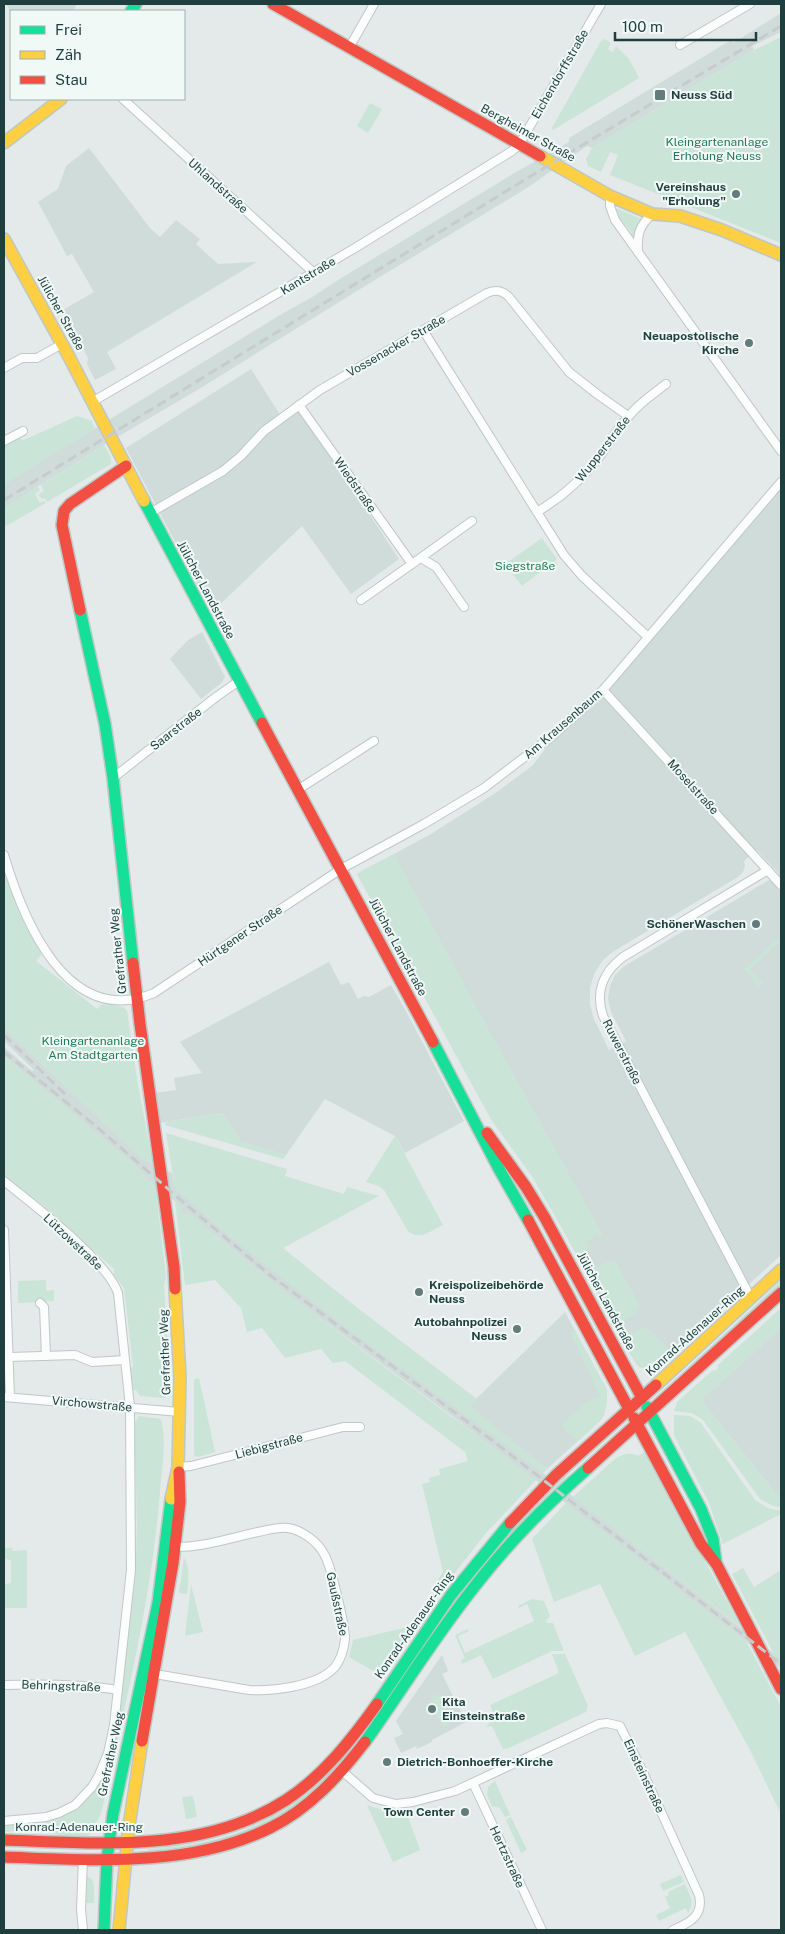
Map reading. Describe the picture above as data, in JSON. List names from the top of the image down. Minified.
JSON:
{"streets":{"main road":["Bergheimer Straße","Jülicher Straße","Jülicher Landstraße","Grefrather Weg","Konrad-Adenauer-Ring"],"street":["Eichendorffstraße","Uhlandstraße","Kantstraße","Vossenacker Straße","Wupperstraße","Wiedstraße","Am Krausenbaum","Saarstraße","Moselstraße","Hürtgener Straße","Ruwerstraße","Lützowstraße","Virchowstraße","Liebigstraße","Gaußstraße","Behringstraße","Einsteinstraße","Hertzstraße"]},"crossings":[["Eichendorffstraße","Bergheimer Straße"],["Eichendorffstraße","Kantstraße"],["Bergheimer Straße","Kantstraße"],["Uhlandstraße","Kantstraße"],["Kantstraße","Jülicher Straße"],["Kantstraße","Jülicher Landstraße"],["Jülicher Straße","Jülicher Landstraße"],["Vossenacker Straße","Wupperstraße"],["Vossenacker Straße","Wiedstraße"],["Vossenacker Straße","Jülicher Landstraße"],["Jülicher Landstraße","Am Krausenbaum"],["Jülicher Landstraße","Saarstraße"],["Jülicher Landstraße","Hürtgener Straße"],["Jülicher Landstraße","Grefrather Weg"],["Jülicher Landstraße","Konrad-Adenauer-Ring"],["Am Krausenbaum","Moselstraße"],["Am Krausenbaum","Hürtgener Straße"],["Saarstraße","Grefrather Weg"],["Moselstraße","Ruwerstraße"],["Hürtgener Straße","Grefrather Weg"],["Grefrather Weg","Lützowstraße"],["Grefrather Weg","Konrad-Adenauer-Ring"],["Grefrather Weg","Virchowstraße"],["Grefrather Weg","Liebigstraße"],["Grefrather Weg","Gaußstraße"],["Grefrather Weg","Behringstraße"],["Ruwerstraße","Konrad-Adenauer-Ring"],["Lützowstraße","Virchowstraße"],["Konrad-Adenauer-Ring","Einsteinstraße"],["Einsteinstraße","Hertzstraße"]],"parks":["Kleingartenanlage Erholung Neuss","Siegstraße","Kleingartenanlage Am Stadtgarten"],"places":{"transit":["Neuss Süd"],"other":["Vereinshaus \"Erholung\"","Neuapostolische Kirche","SchönerWaschen","Kreispolizeibehörde Neuss","Autobahnpolizei Neuss","Kita Einsteinstraße","Dietrich-Bonhoeffer-Kirche","Town Center"]},"legend":["Frei","Zäh","Stau"],"scale_bar":"100 m"}
